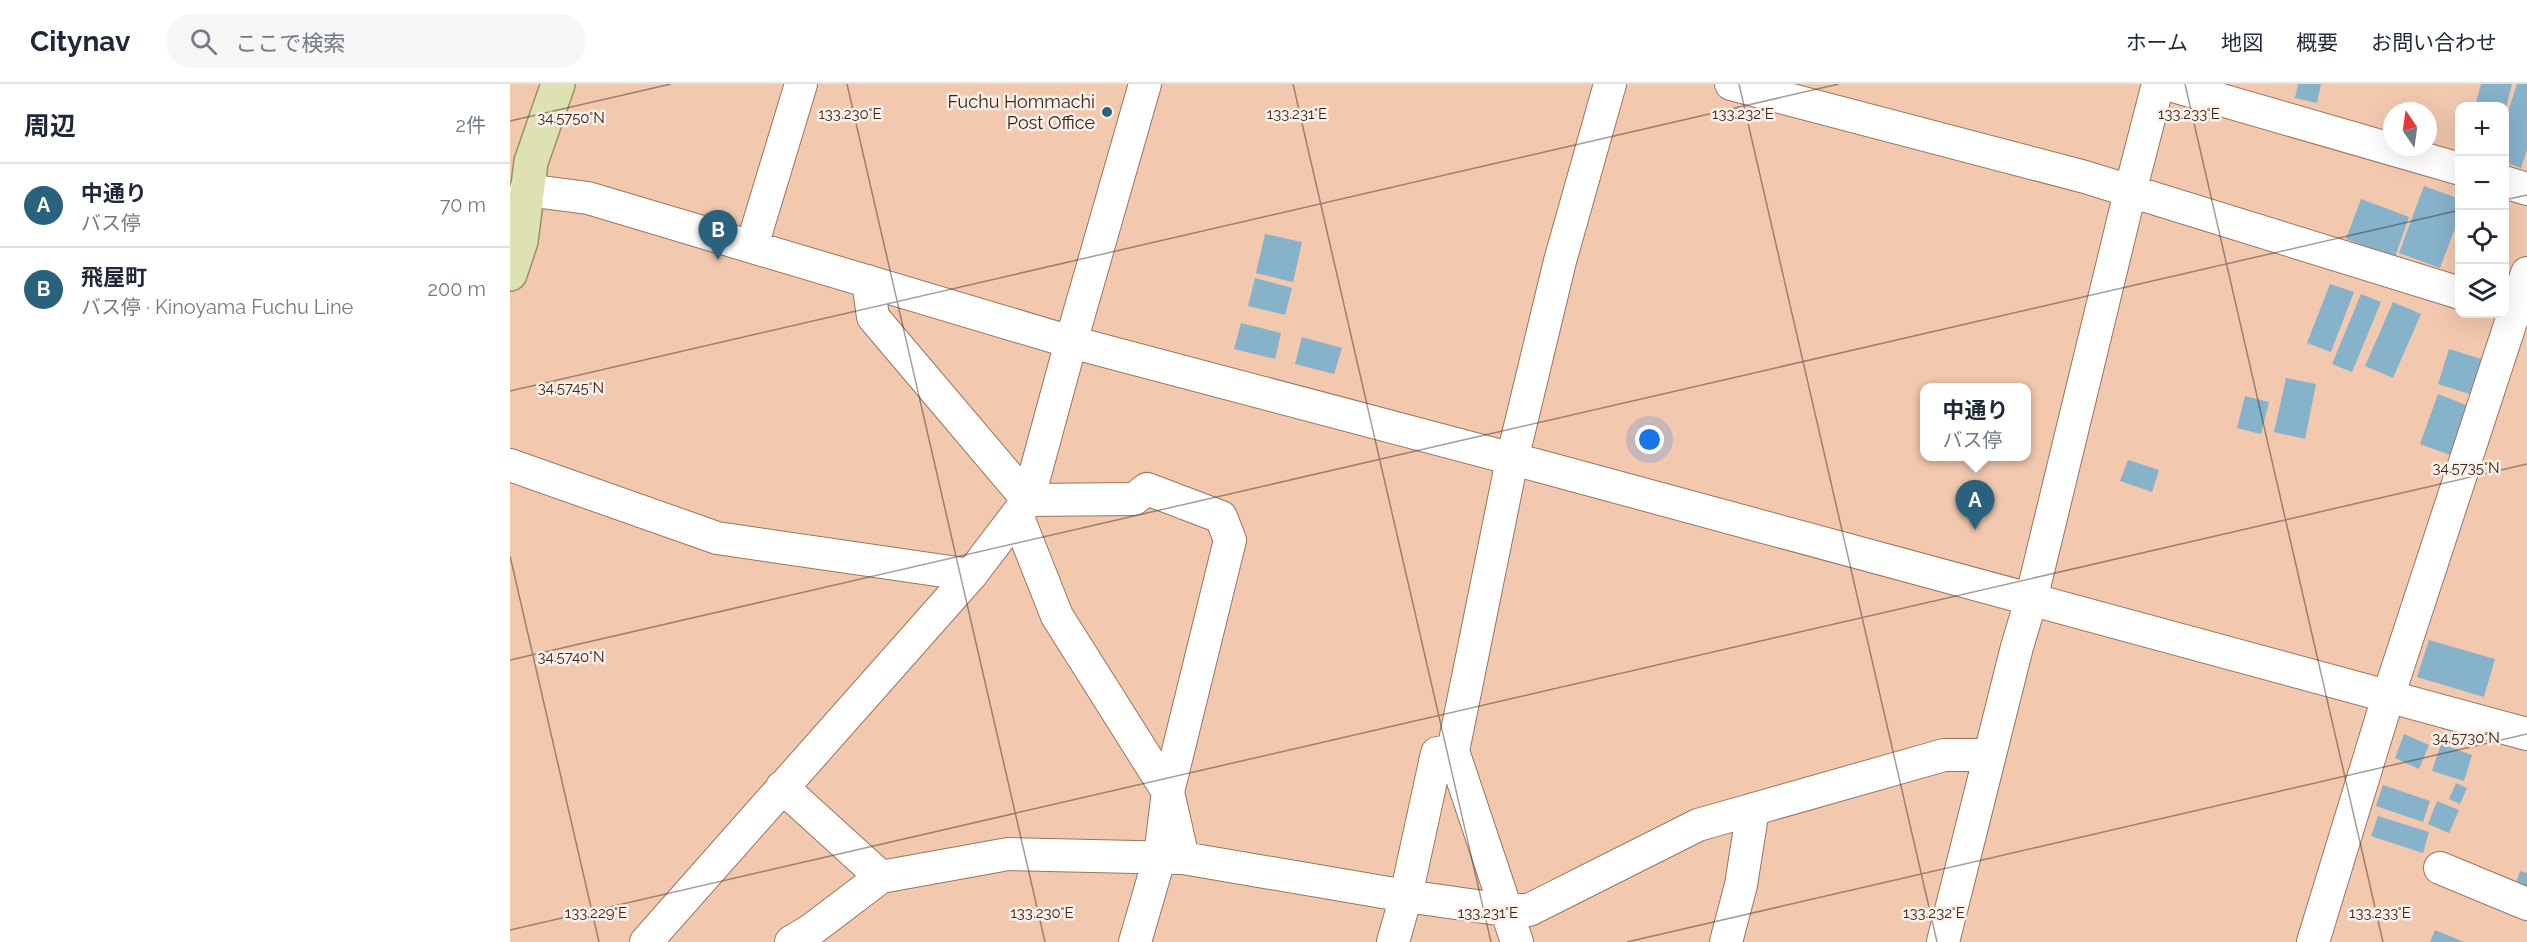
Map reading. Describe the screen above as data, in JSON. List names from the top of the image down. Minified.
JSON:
{"places":["Fuchu Hommachi Post Office"],"north":"top","page":{"header":"Citynav","search":"ここで検索","nav":["ホーム","地図","概要","お問い合わせ"],"heading":["周辺","2件"],"map_buttons":["+","−"],"list":[{"mark":"A","name":"中通り","note":"バス停","value":"70 m"},{"mark":"B","name":"飛屋町","note":"バス停 · Kinoyama Fuchu Line","value":"200 m"}],"pins":["B","A"],"popup":["中通り","バス停"]},"coordinates":["133.230°E","133.231°E","133.232°E","133.233°E","34.5750°N","34.5745°N","34.5735°N","34.5740°N","34.5730°N","133.229°E"]}
